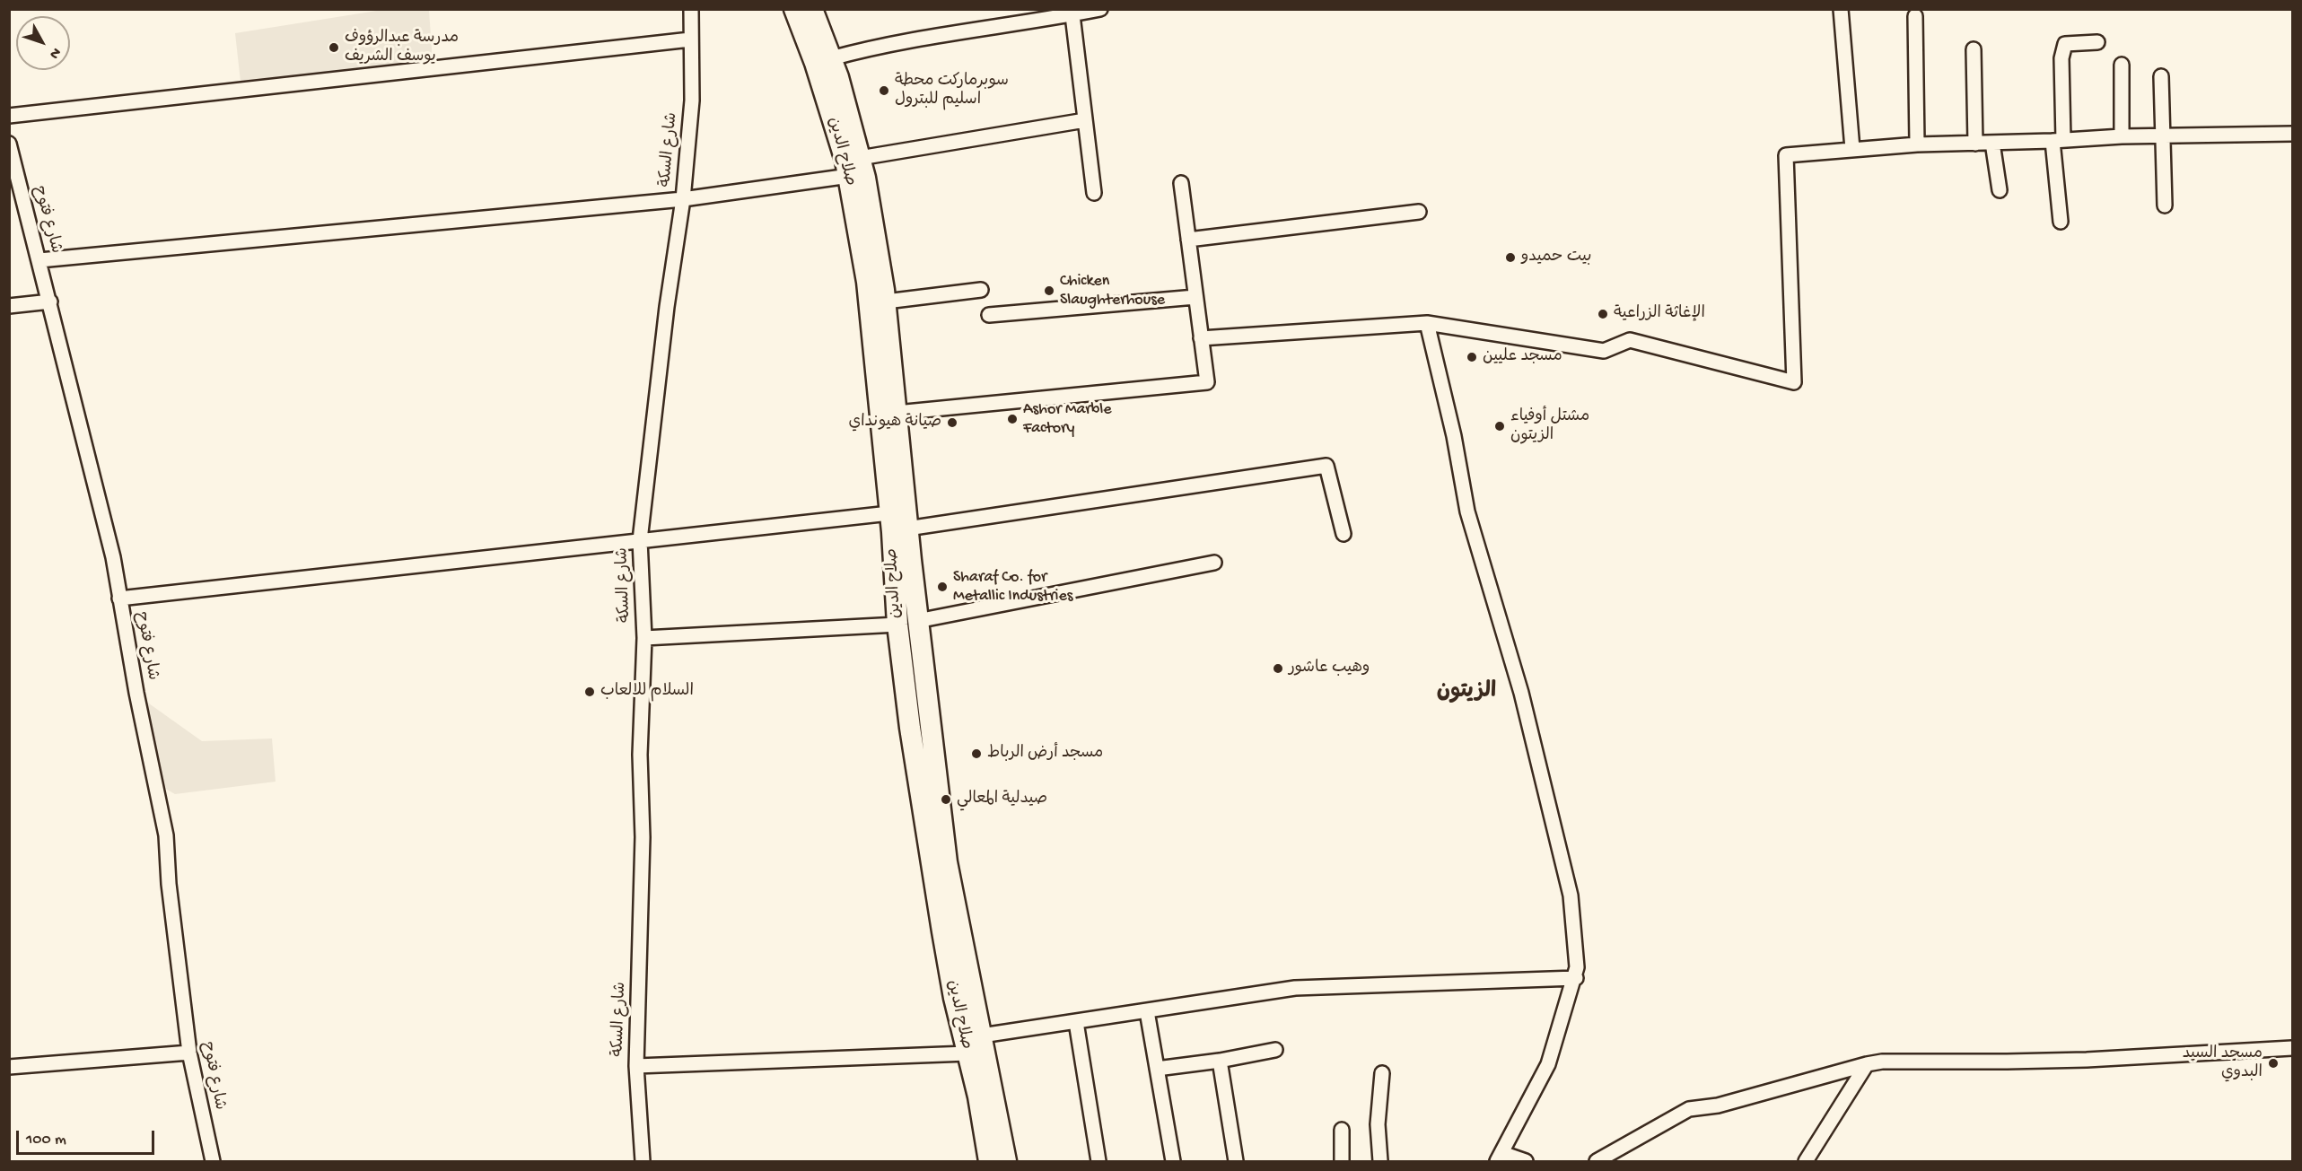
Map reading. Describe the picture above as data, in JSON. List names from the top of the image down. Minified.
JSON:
{"streets":{"highway":["صلاح الدين"],"street":["شارع السكة","شارع فتوح"]},"districts":["الزيتون"],"places":["مدرسة عبدالرؤوف يوسف الشريف","سوبرماركت محطة اسليم للبترول","بيت حميدو","Chicken Slaughterhouse","الإغاثة الزراعية","مسجد عليين","Ashor Marble Factory","صيانة هيونداي","مشتل أوفياء الزيتون","Sharaf Co. for Metallic Industries","وهيب عاشور","السلام للالعاب","مسجد أرض الرباط","صيدلية المعالي","مسجد السيد البدوي"],"scale_bar":"100 m","north":"bottom right"}
